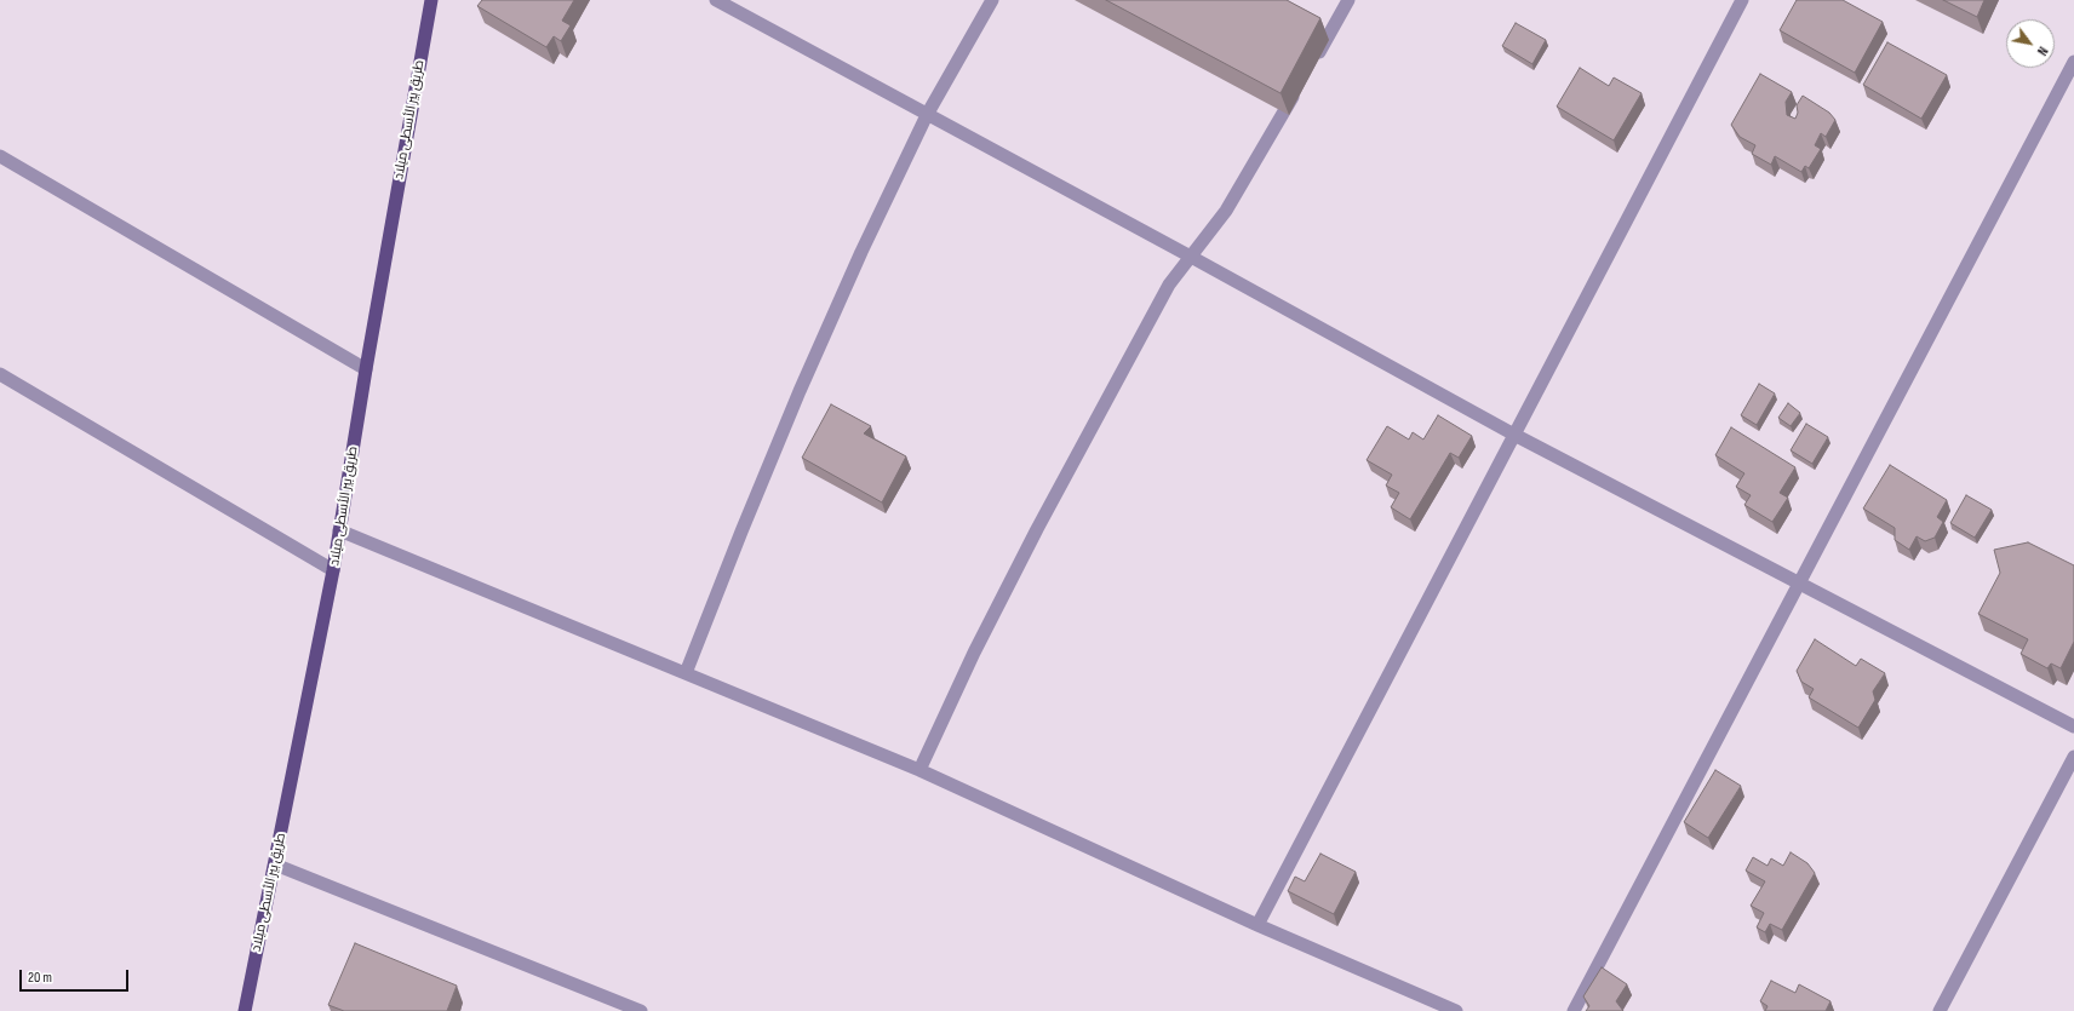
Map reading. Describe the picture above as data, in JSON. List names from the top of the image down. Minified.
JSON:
{"streets":{"main road":["طريق بير الأسطى ميلاد"]},"scale_bar":"20 m","north":"bottom right"}
